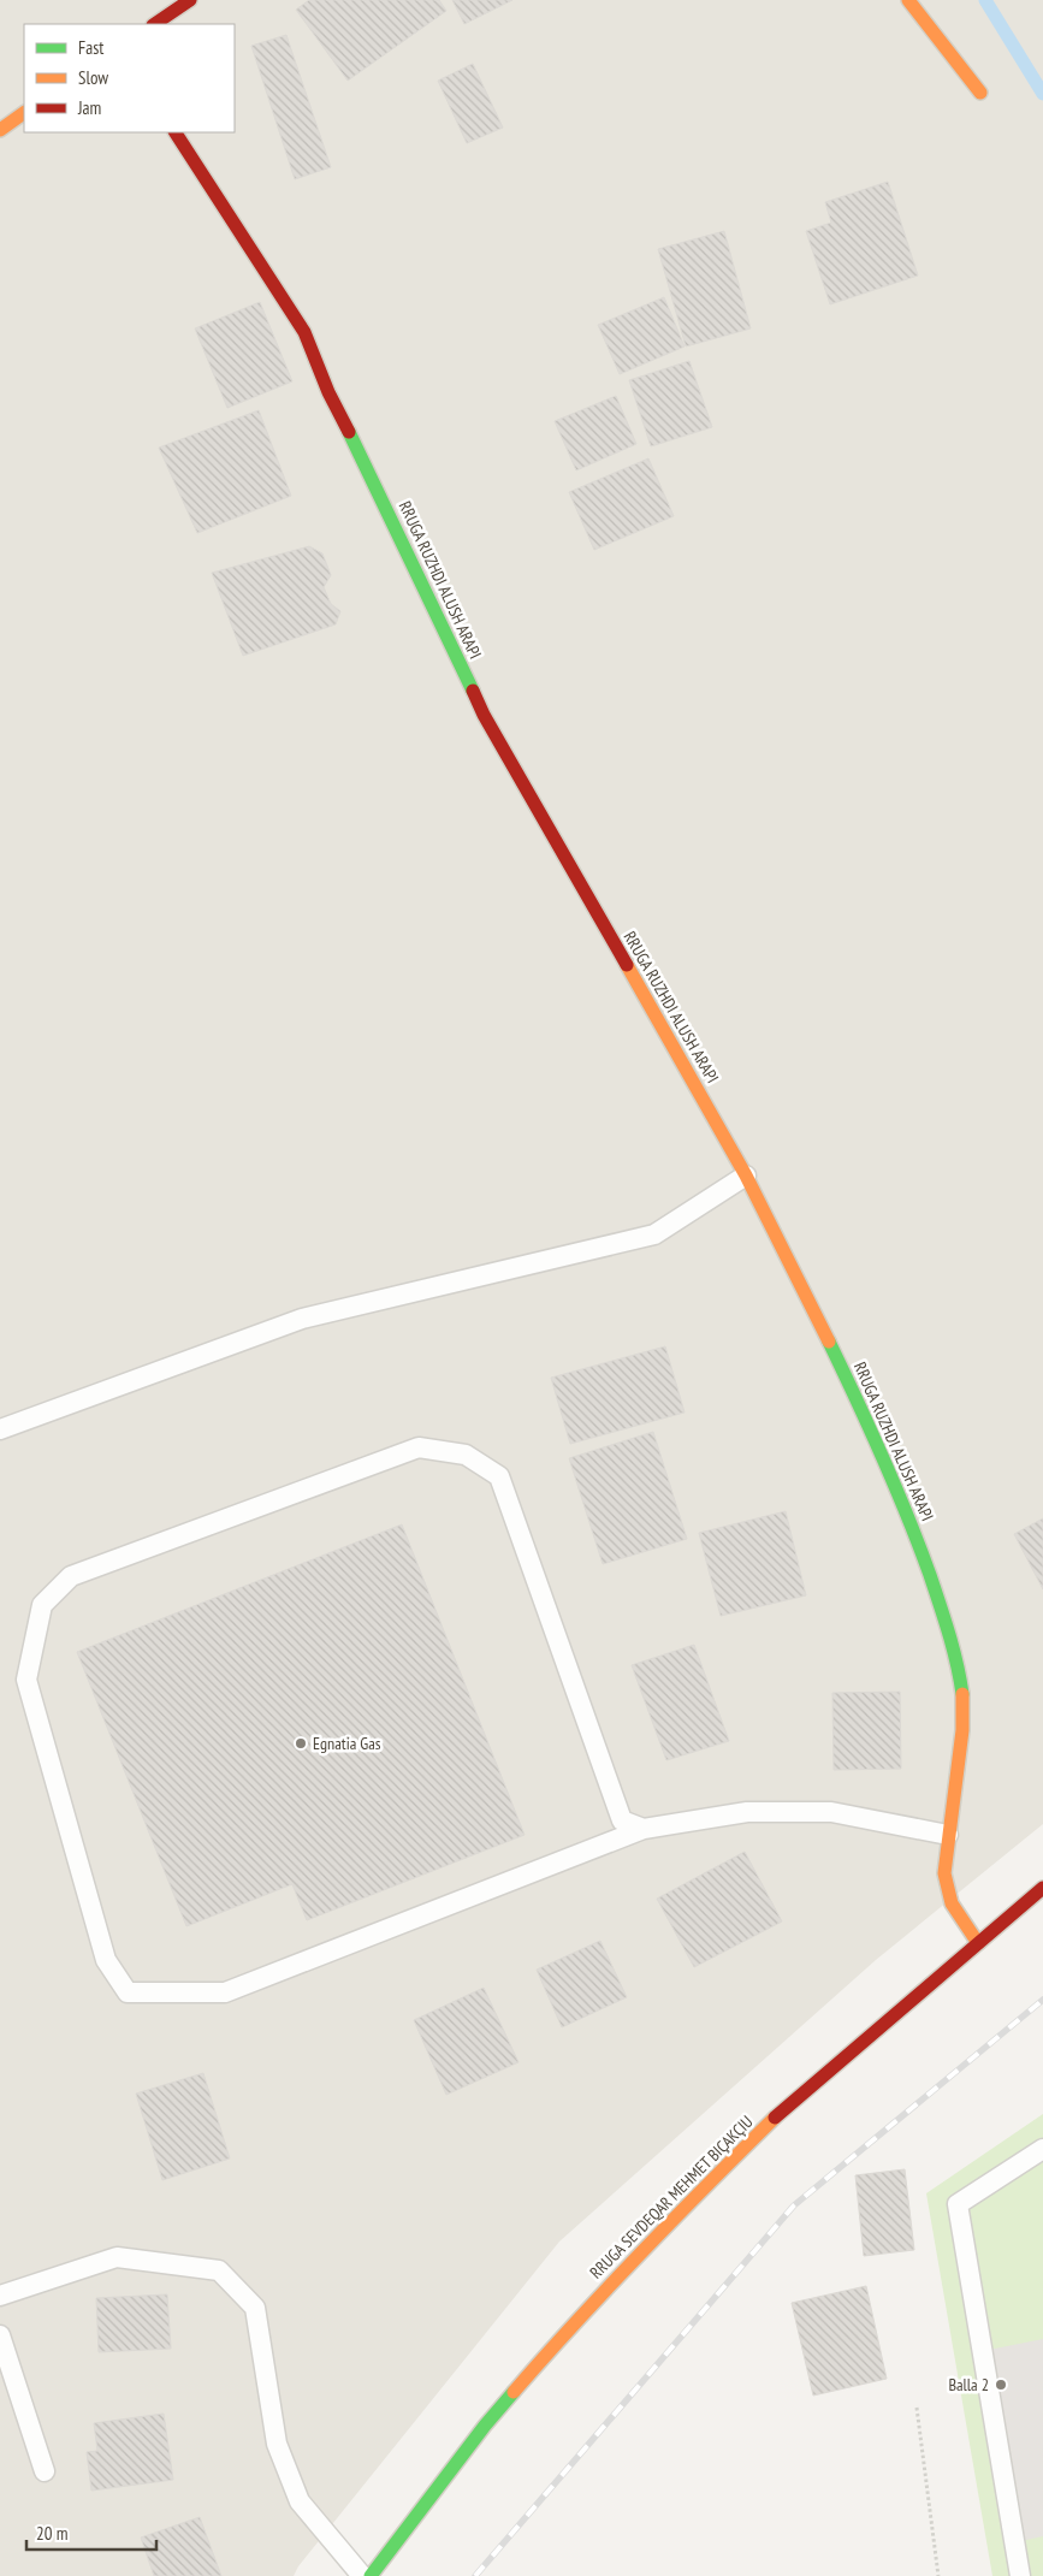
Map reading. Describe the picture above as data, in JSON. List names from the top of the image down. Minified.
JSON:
{"streets":{"street":["RRUGA RUZHDI ALUSH ARAPI","RRUGA SEVDEQAR MEHMET BIÇAKÇIU"]},"crossings":[["RRUGA RUZHDI ALUSH ARAPI","RRUGA SEVDEQAR MEHMET BIÇAKÇIU"]],"places":["Egnatia Gas","Balla 2"],"legend":["Fast","Slow","Jam"],"scale_bar":"20 m"}
